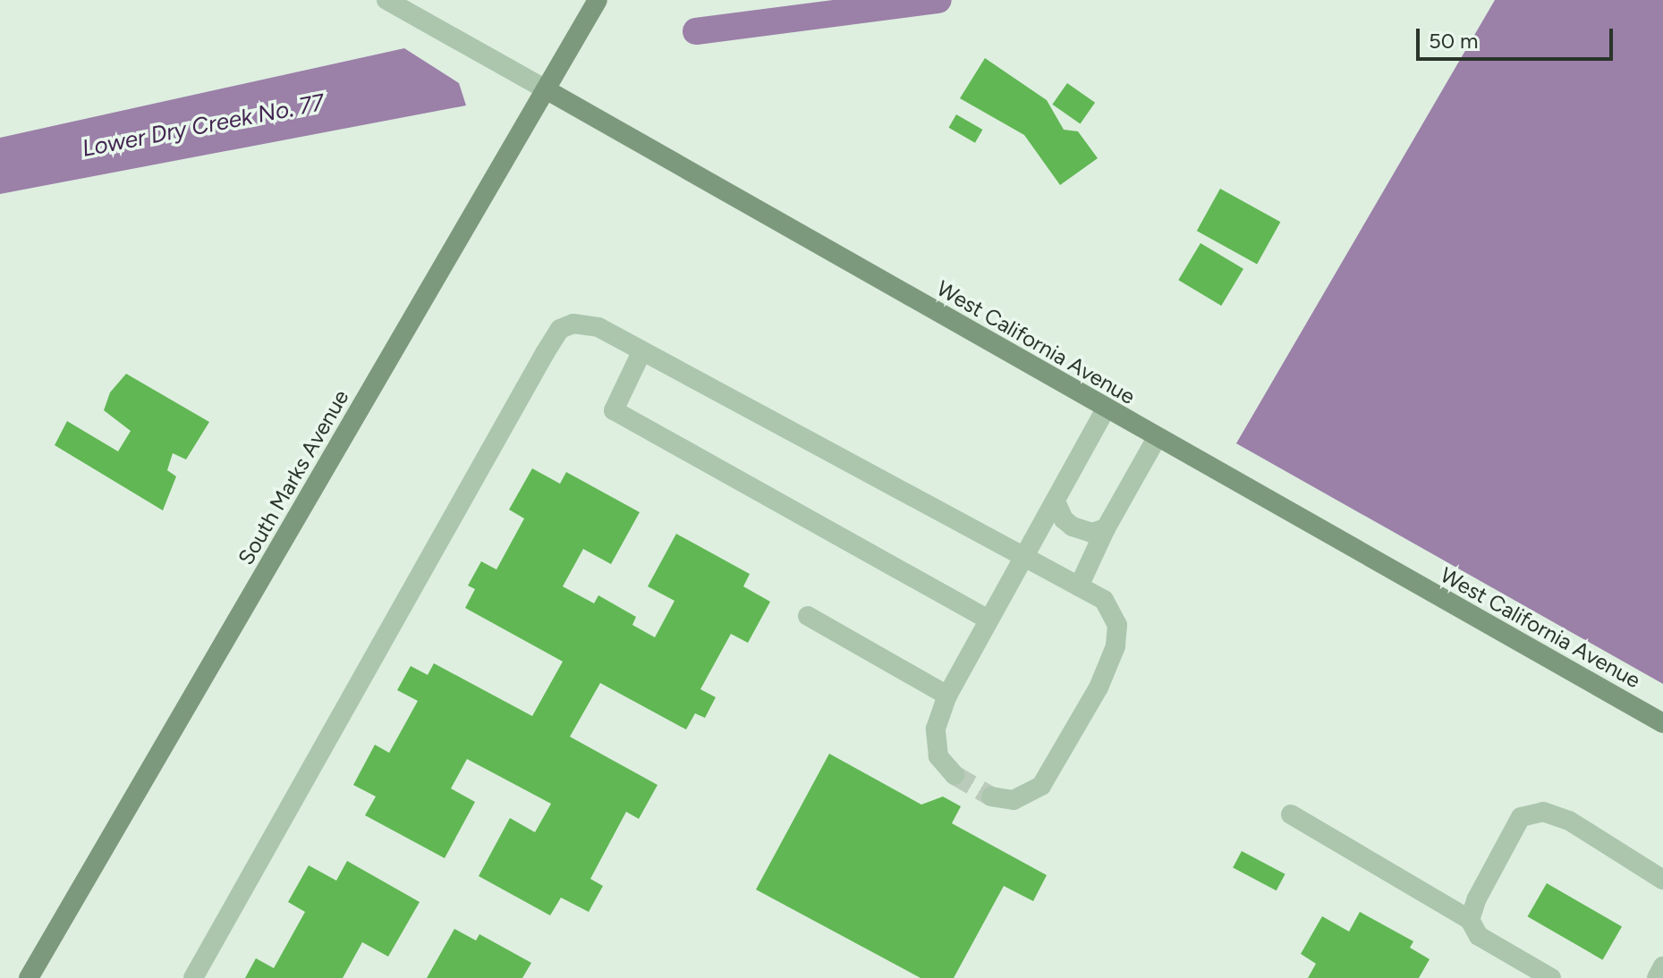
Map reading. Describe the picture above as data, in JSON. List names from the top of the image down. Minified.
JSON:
{"streets":{"main road":["West California Avenue","South Marks Avenue"]},"crossings":[["West California Avenue","South Marks Avenue"]],"water":["Lower Dry Creek No. 77"],"scale_bar":"50 m"}
